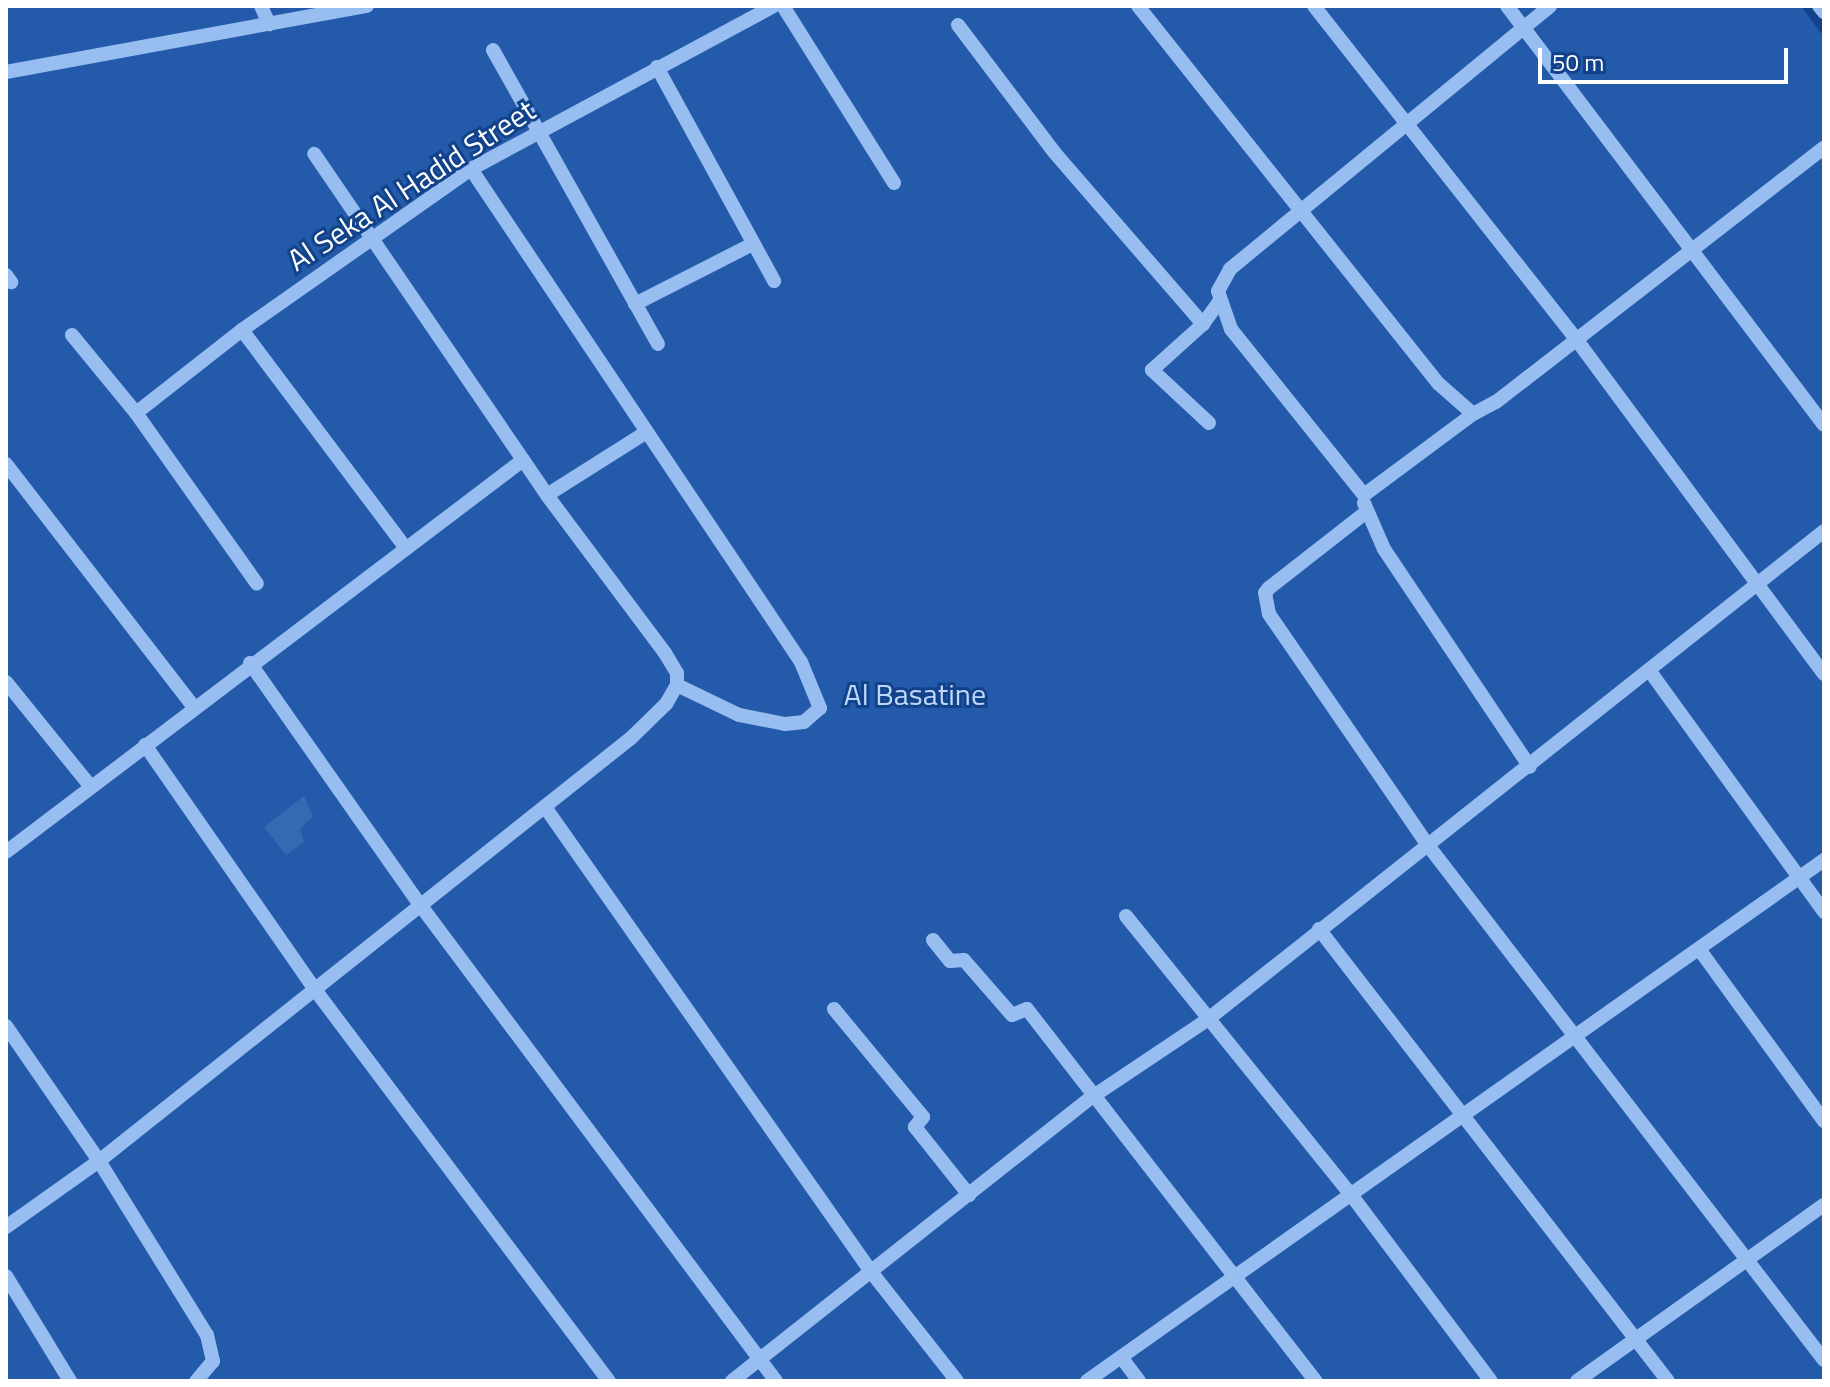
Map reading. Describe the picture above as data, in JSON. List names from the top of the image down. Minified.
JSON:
{"streets":{"lane":["Al Seka Al Hadid Street"]},"parks":["Al Basatine"],"scale_bar":"50 m"}
